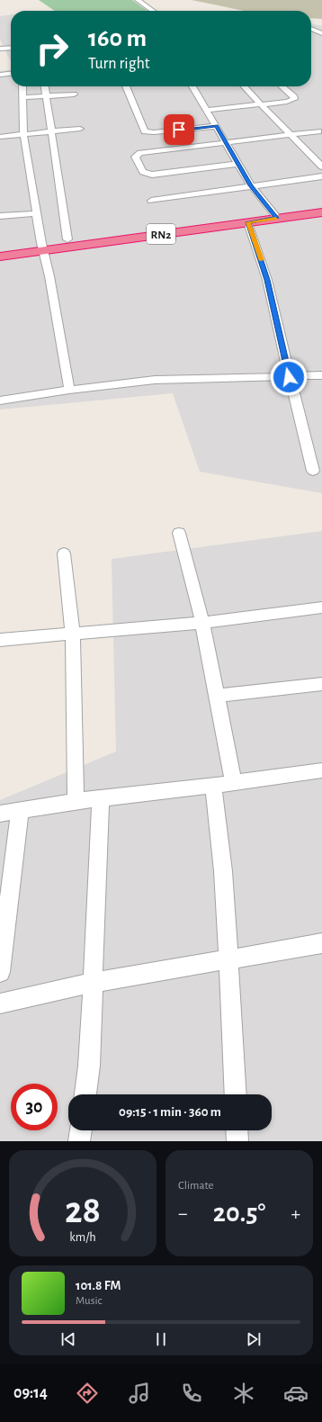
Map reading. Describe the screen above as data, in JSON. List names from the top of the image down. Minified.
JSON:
{"streets":{"highway":["RN2"]},"page":{"turn":["160 m","Turn right"],"limit":"30","trip":"09:15 · 1 min · 360 m","tile":"Climate","heat":["−","20.5°","+"],"song":["101.8 FM","Music"],"tabs":"09:14","gauge":["28","km/h"]}}
